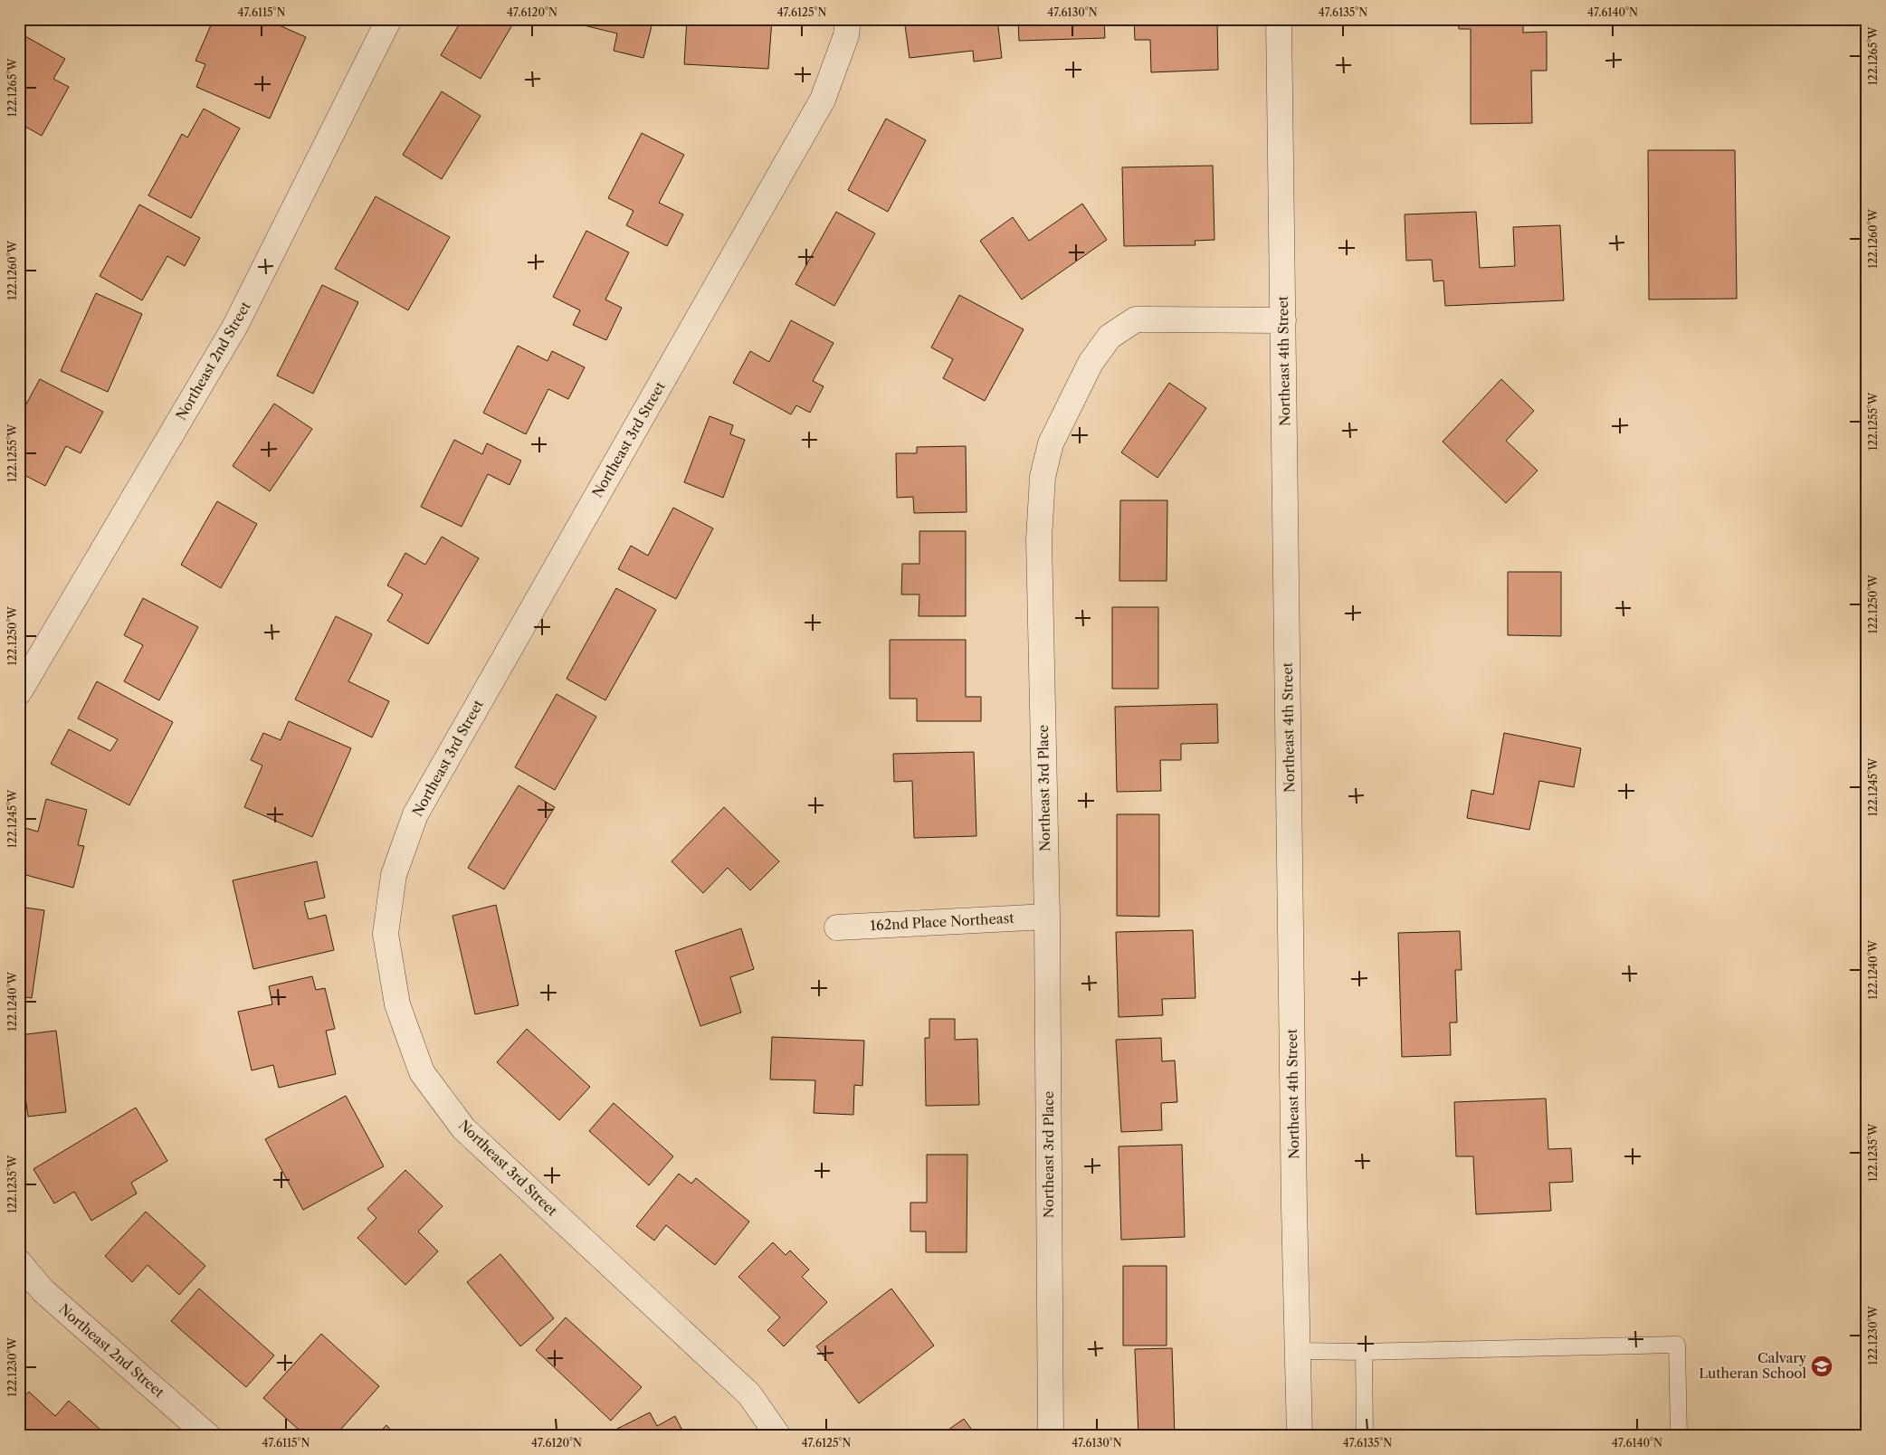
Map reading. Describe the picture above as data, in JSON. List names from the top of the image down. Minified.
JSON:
{"streets":{"street":["Northeast 2nd Street","Northeast 4th Street","Northeast 3rd Street","Northeast 3rd Place","162nd Place Northeast"]},"crossings":[["Northeast 4th Street","Northeast 3rd Place"],["Northeast 3rd Place","162nd Place Northeast"]],"places":{"school or university":["Calvary Lutheran School"]},"coordinates":["47.6115°N","47.6120°N","47.6125°N","47.6130°N","47.6135°N","47.6140°N","122.1265°W","122.1260°W","122.1255°W","122.1250°W","122.1245°W","122.1240°W","122.1235°W","122.1230°W"]}
